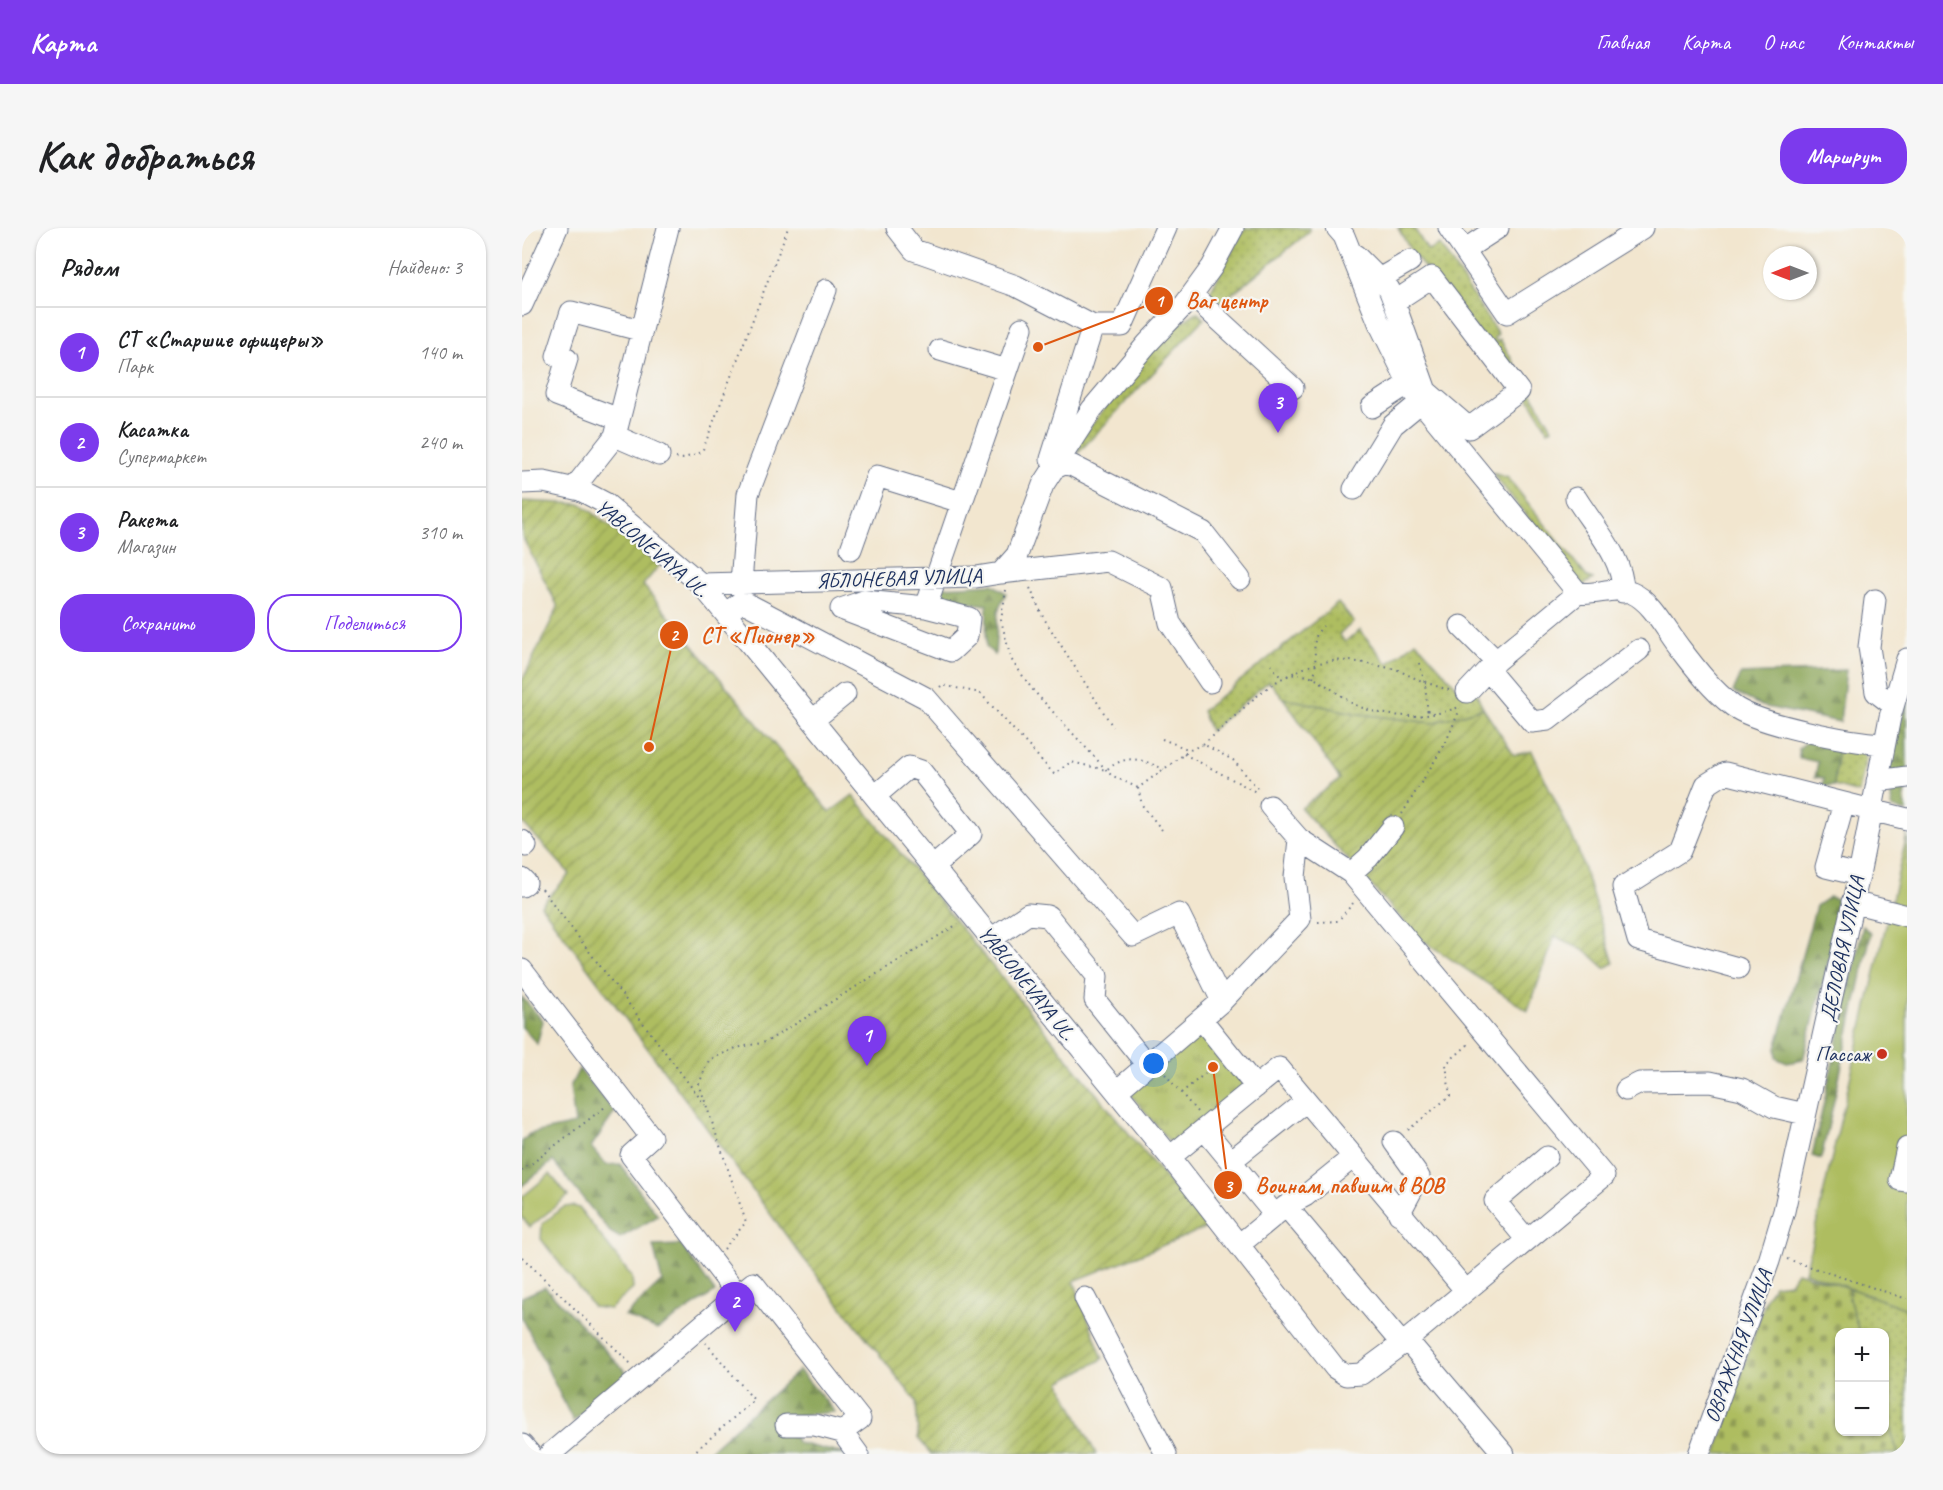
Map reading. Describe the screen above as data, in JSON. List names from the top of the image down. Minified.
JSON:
{"streets":{"street":["YABLONEVAYA UL.","ЯБЛОНЕВАЯ УЛИЦА","ДЕЛОВАЯ УЛИЦА","ОВРАЖНАЯ УЛИЦА"]},"crossings":[["YABLONEVAYA UL.","ЯБЛОНЕВАЯ УЛИЦА"],["ДЕЛОВАЯ УЛИЦА","ОВРАЖНАЯ УЛИЦА"]],"places":["Ваг центр","СТ «Пионер»","Пассаж","Воинам, павшим в ВОВ"],"north":"left","page":{"header":"Карта","nav":["Главная","Карта","О нас","Контакты"],"buttons":["Маршрут",["Сохранить","Поделиться"]],"title":"Как добраться","heading":["Рядом","Найдено: 3"],"list":[{"mark":"1","name":"СТ «Старшие офицеры»","note":"Парк","value":"140 m"},{"mark":"2","name":"Касатка","note":"Супермаркет","value":"240 m"},{"mark":"3","name":"Ракета","note":"Магазин","value":"310 m"}],"pins":["3","1","2"],"map_buttons":["+","−"]}}
